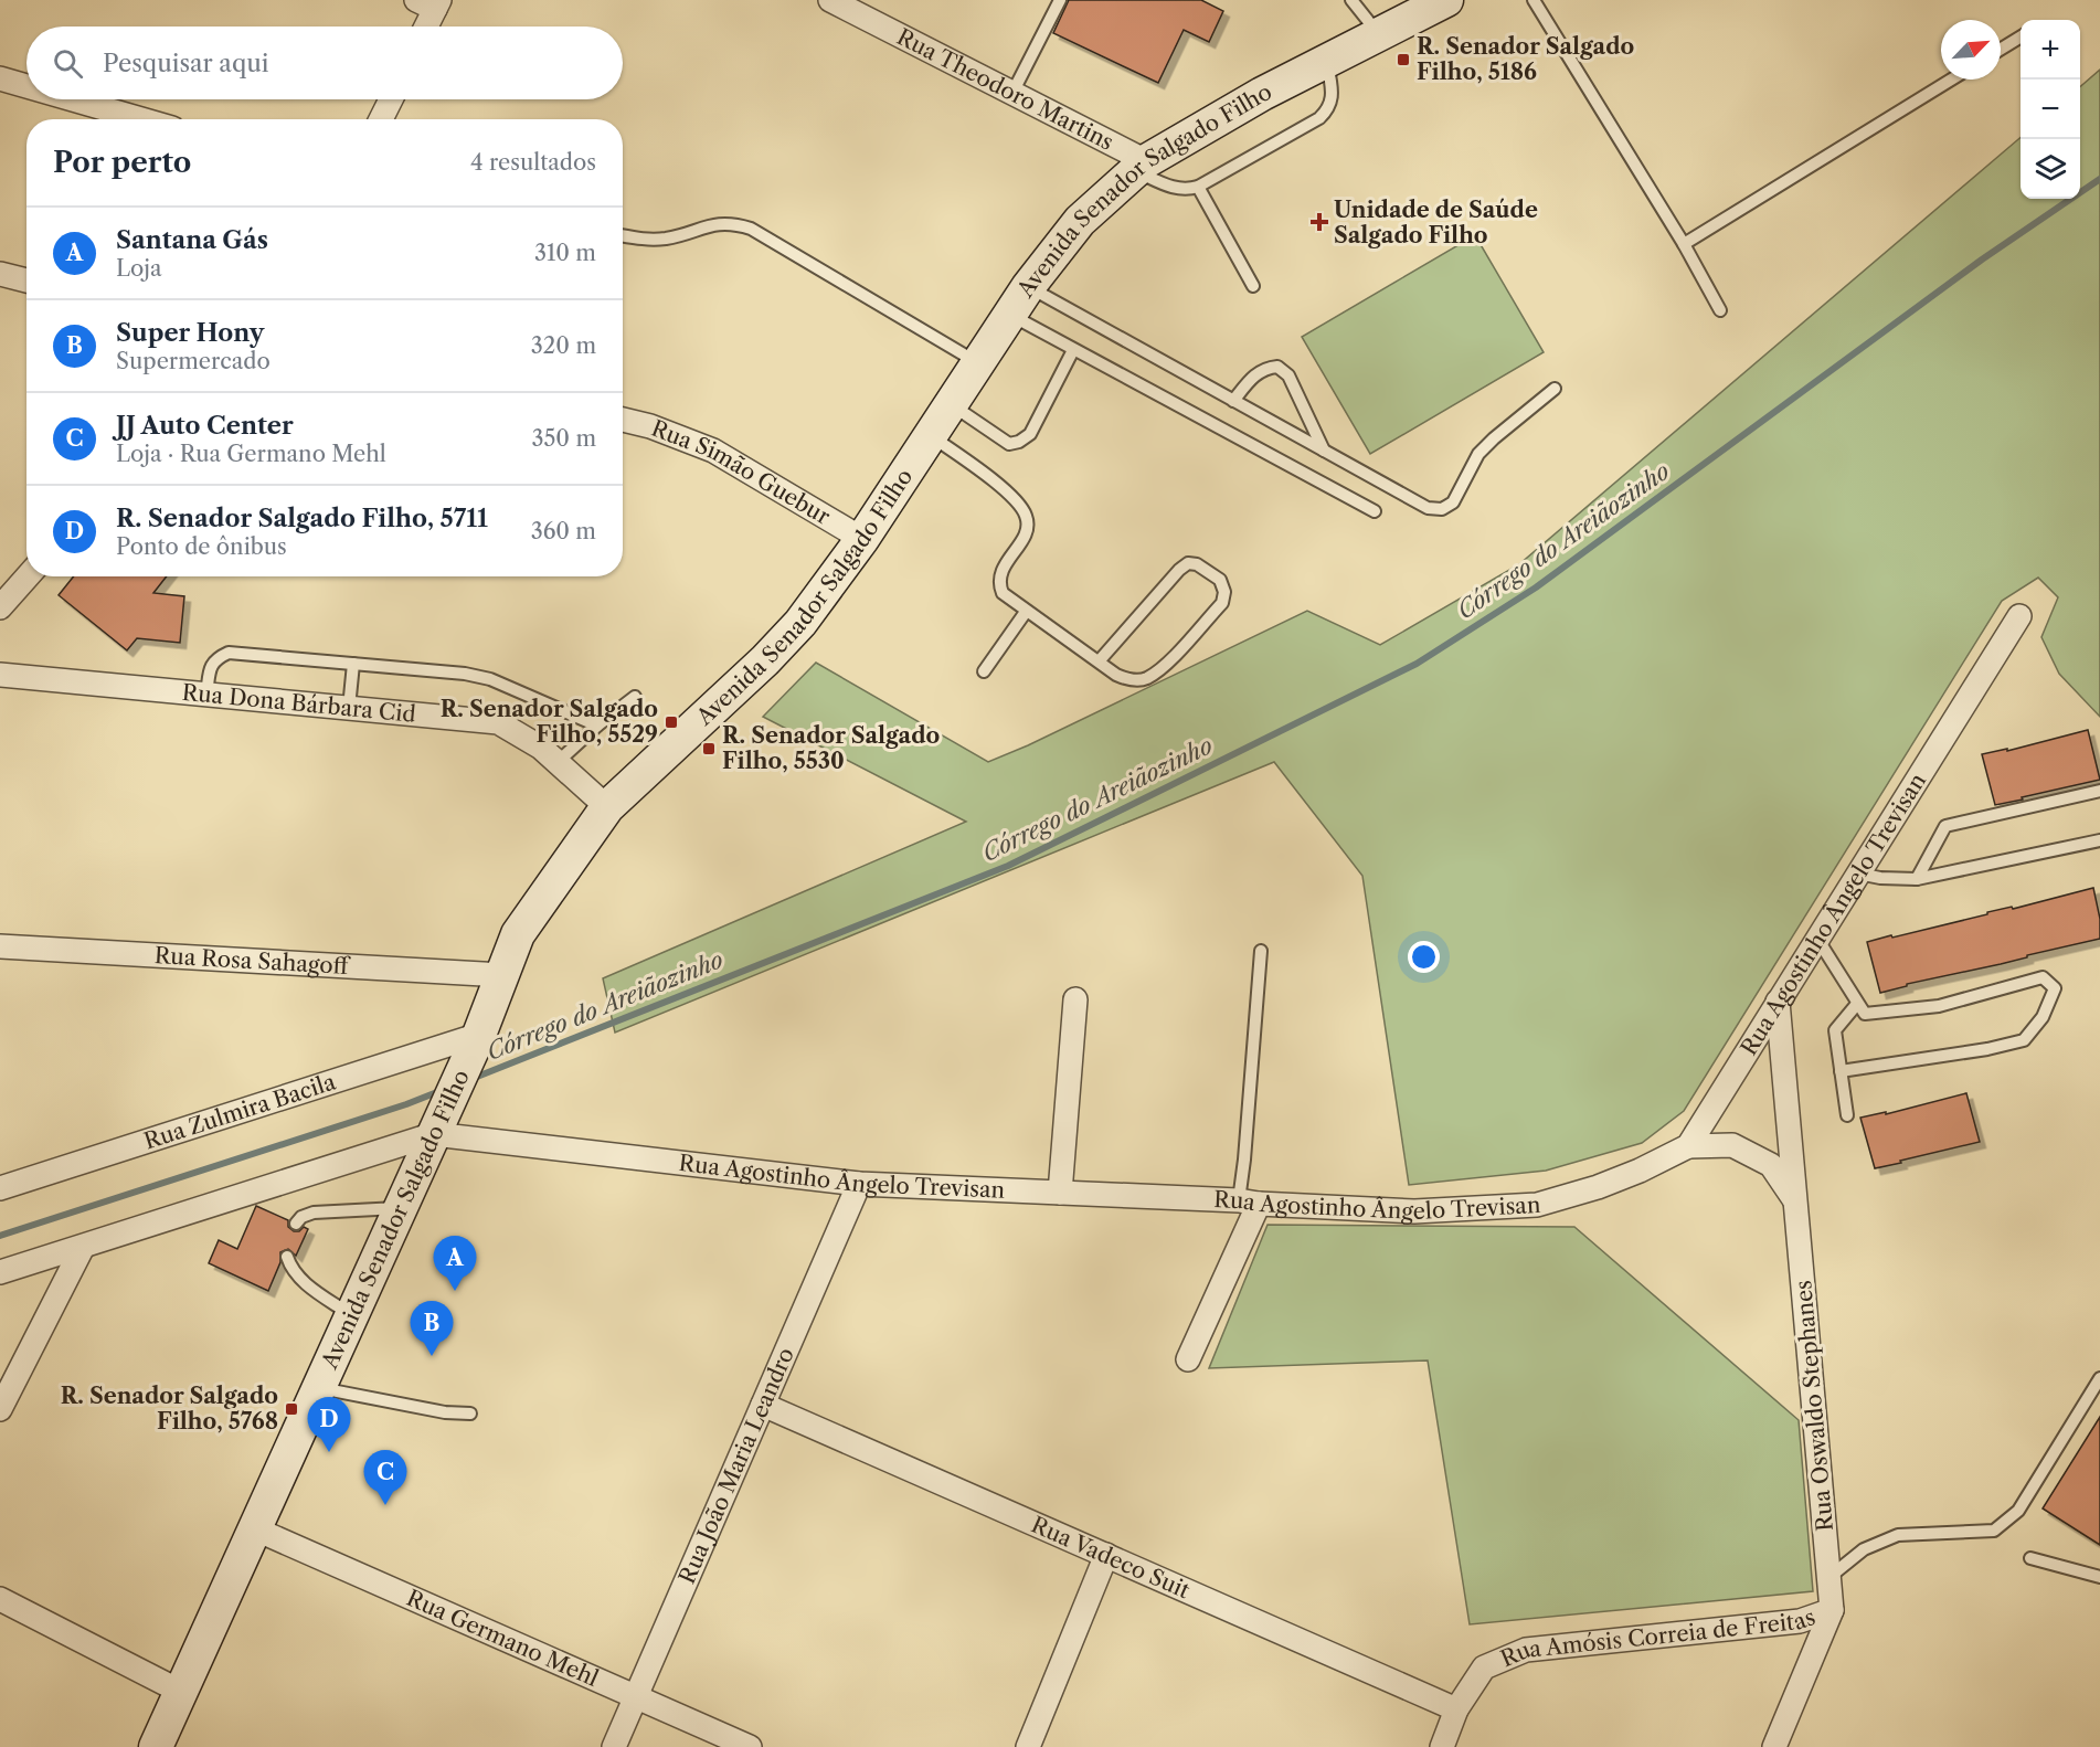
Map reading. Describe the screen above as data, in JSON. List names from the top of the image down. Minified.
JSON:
{"streets":{"main road":["Avenida Senador Salgado Filho"],"street":["Rua Theodoro Martins","Rua Simão Guebur","Rua Dona Bárbara Cid","Rua Agostinho Ângelo Trevisan","Rua Rosa Sahagoff","Rua Zulmira Bacila","Rua Oswaldo Stephanes","Rua João Maria Leandro","Rua Vadeco Suit","Rua Germano Mehl","Rua Amósis Correia de Freitas"]},"crossings":[["Rua Theodoro Martins","Avenida Senador Salgado Filho"],["Avenida Senador Salgado Filho","Rua Simão Guebur"],["Avenida Senador Salgado Filho","Rua Dona Bárbara Cid"],["Avenida Senador Salgado Filho","Rua Agostinho Ângelo Trevisan"],["Avenida Senador Salgado Filho","Rua Rosa Sahagoff"],["Avenida Senador Salgado Filho","Rua Zulmira Bacila"],["Avenida Senador Salgado Filho","Rua Germano Mehl"],["Rua Agostinho Ângelo Trevisan","Rua Oswaldo Stephanes"],["Rua Agostinho Ângelo Trevisan","Rua João Maria Leandro"],["Rua Oswaldo Stephanes","Rua Amósis Correia de Freitas"],["Rua João Maria Leandro","Rua Vadeco Suit"],["Rua João Maria Leandro","Rua Germano Mehl"],["Rua Vadeco Suit","Rua Amósis Correia de Freitas"]],"water":["Córrego do Areiãozinho"],"places":{"transit":["R. Senador Salgado Filho, 5186","R. Senador Salgado Filho, 5529","R. Senador Salgado Filho, 5530","R. Senador Salgado Filho, 5768"],"health":["Unidade de Saúde Salgado Filho"]},"north":"top right","page":{"map_buttons":["+","−"],"search":"Pesquisar aqui","heading":["Por perto","4 resultados"],"list":[{"mark":"A","name":"Santana Gás","note":"Loja","value":"310 m"},{"mark":"B","name":"Super Hony","note":"Supermercado","value":"320 m"},{"mark":"C","name":"JJ Auto Center","note":"Loja · Rua Germano Mehl","value":"350 m"},{"mark":"D","name":"R. Senador Salgado Filho, 5711","note":"Ponto de ônibus","value":"360 m"}],"pins":["A","B","D","C"]}}
